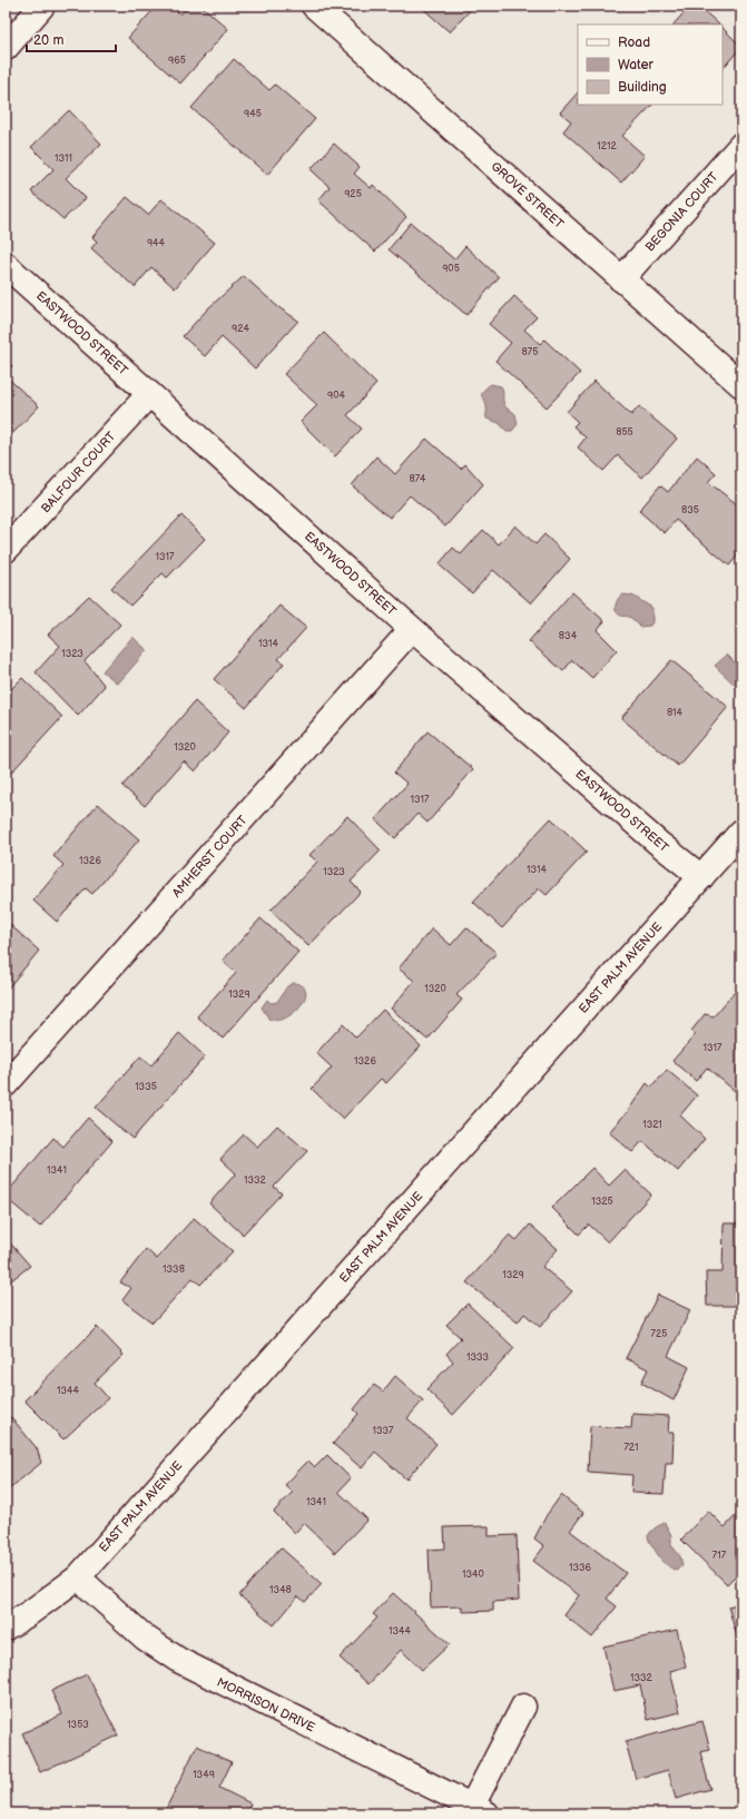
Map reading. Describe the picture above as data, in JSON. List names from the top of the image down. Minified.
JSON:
{"streets":{"street":["GROVE STREET","BEGONIA COURT","EASTWOOD STREET","BALFOUR COURT","AMHERST COURT","EAST PALM AVENUE","MORRISON DRIVE"]},"crossings":[["GROVE STREET","BEGONIA COURT"],["EASTWOOD STREET","BALFOUR COURT"],["EASTWOOD STREET","AMHERST COURT"],["EASTWOOD STREET","EAST PALM AVENUE"],["EAST PALM AVENUE","MORRISON DRIVE"]],"house_numbers":["965","945","1212","1311","925","944","905","924","875","904","855","874","835","1317","834","1314","1323","814","1320","1317","1326","1314","1323","1320","1329","1317","1326","1335","1321","1341","1332","1325","1338","1329","725","1333","1344","1337","721","1341","717","1336","1340","1348","1344","1332","1353","1349"],"legend":["Road","Water","Building"],"scale_bar":"20 m"}
